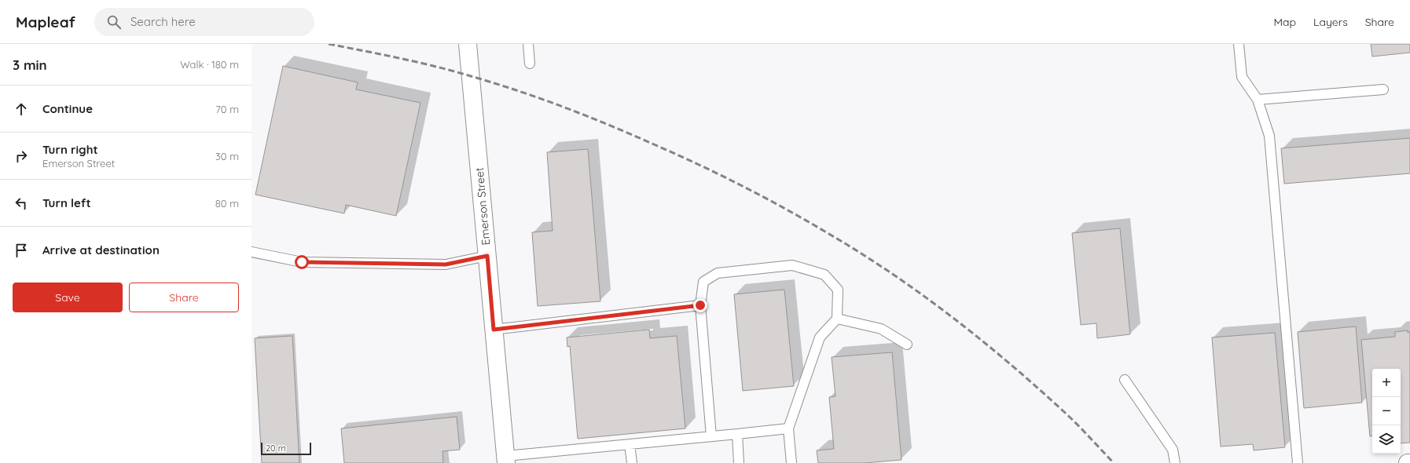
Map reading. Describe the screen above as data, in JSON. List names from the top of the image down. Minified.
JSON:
{"streets":{"street":["Emerson Street"]},"scale_bar":"20 m","page":{"header":"Mapleaf","search":"Search here","nav":["Map","Layers","Share"],"heading":["3 min","Walk · 180 m"],"list":[["Continue","70 m"],["Turn right","Emerson Street","30 m"],["Turn left","80 m"],"Arrive at destination"],"buttons":["Save","Share"],"map_buttons":["+","−"],"scale":"20 m"}}
